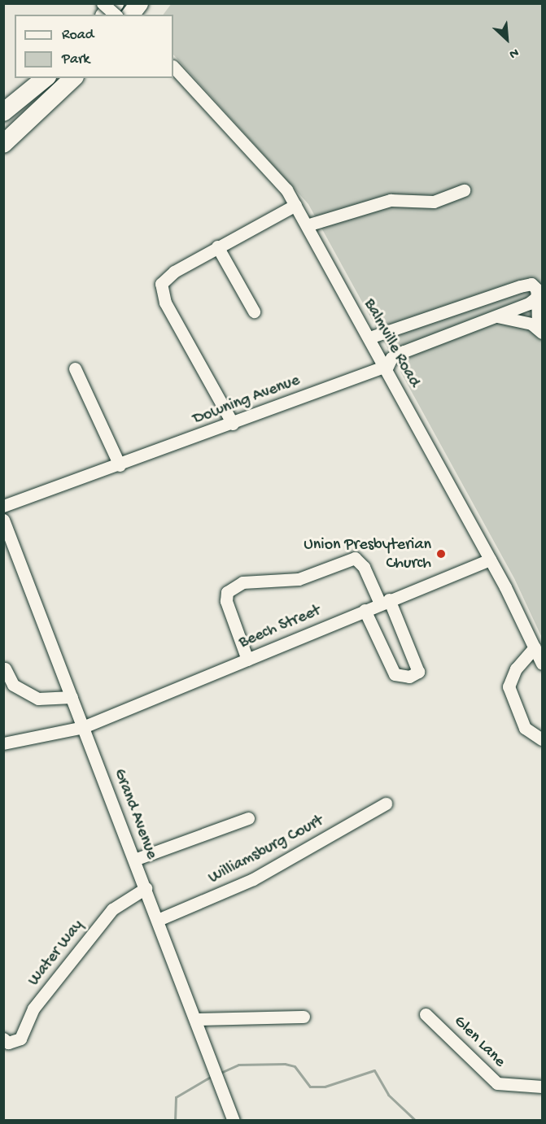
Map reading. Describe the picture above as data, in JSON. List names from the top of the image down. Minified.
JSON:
{"streets":{"street":["Balmville Road","Downing Avenue","Beech Street","Grand Avenue","Williamsburg Court","Water Way","Glen Lane"]},"crossings":[["Balmville Road","Downing Avenue"],["Balmville Road","Beech Street"],["Beech Street","Grand Avenue"],["Grand Avenue","Williamsburg Court"],["Grand Avenue","Water Way"]],"places":["Union Presbyterian Church"],"legend":["Road","Park"],"north":"bottom right"}
